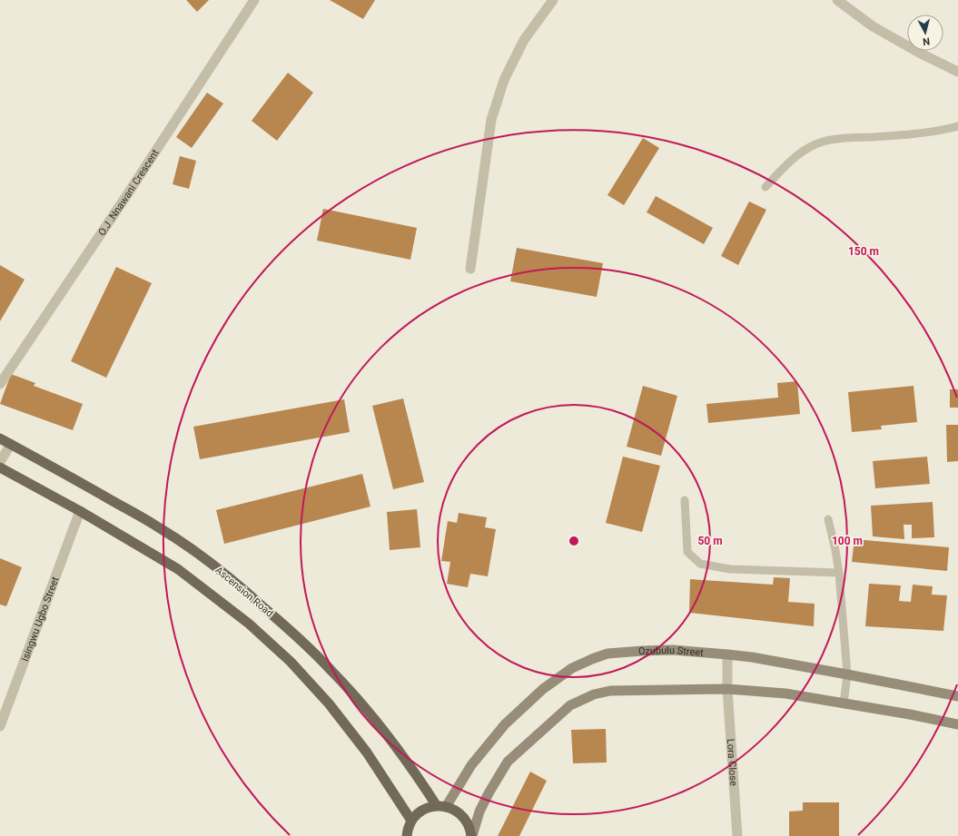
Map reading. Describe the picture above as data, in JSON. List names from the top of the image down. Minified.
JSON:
{"streets":{"main road":["Ascension Road","Ozubulu Street"],"street":["O.J .Nnawani Crescent","Isingwu Ugbo Street","Lora Close"]},"crossings":[["Ascension Road","Ozubulu Street"],["Ozubulu Street","Lora Close"]],"north":"bottom","rings":["150 m","50 m","100 m"]}
